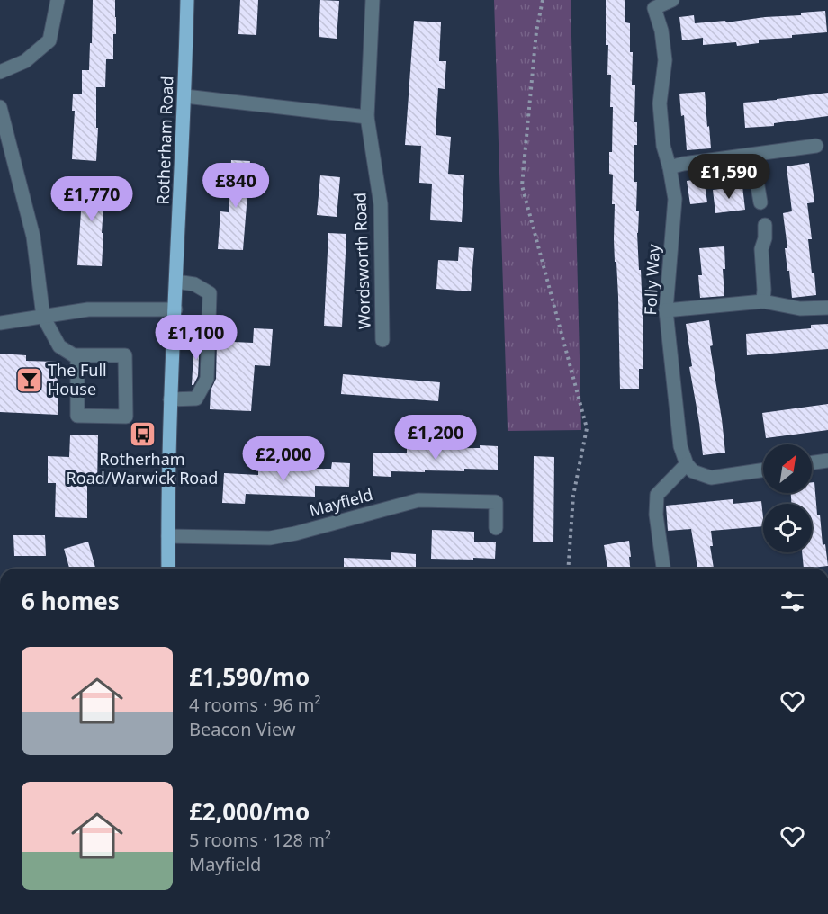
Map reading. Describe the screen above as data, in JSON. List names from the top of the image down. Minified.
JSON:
{"streets":{"main road":["Rotherham Road"],"street":["Wordsworth Road","Folly Way","Mayfield"]},"crossings":[["Rotherham Road","Mayfield"]],"places":{"bar":["The Full House"],"bus stop":["Rotherham Road/Warwick Road"]},"north":"top right","page":{"price":["£1,590","£840","£1,770","£1,100","£1,200","£2,000"],"heading":"6 homes","list":[{"name":"£1,590/mo","note":"4 rooms · 96 m² · Beacon View"},{"name":"£2,000/mo","note":"5 rooms · 128 m² · Mayfield"}]}}
